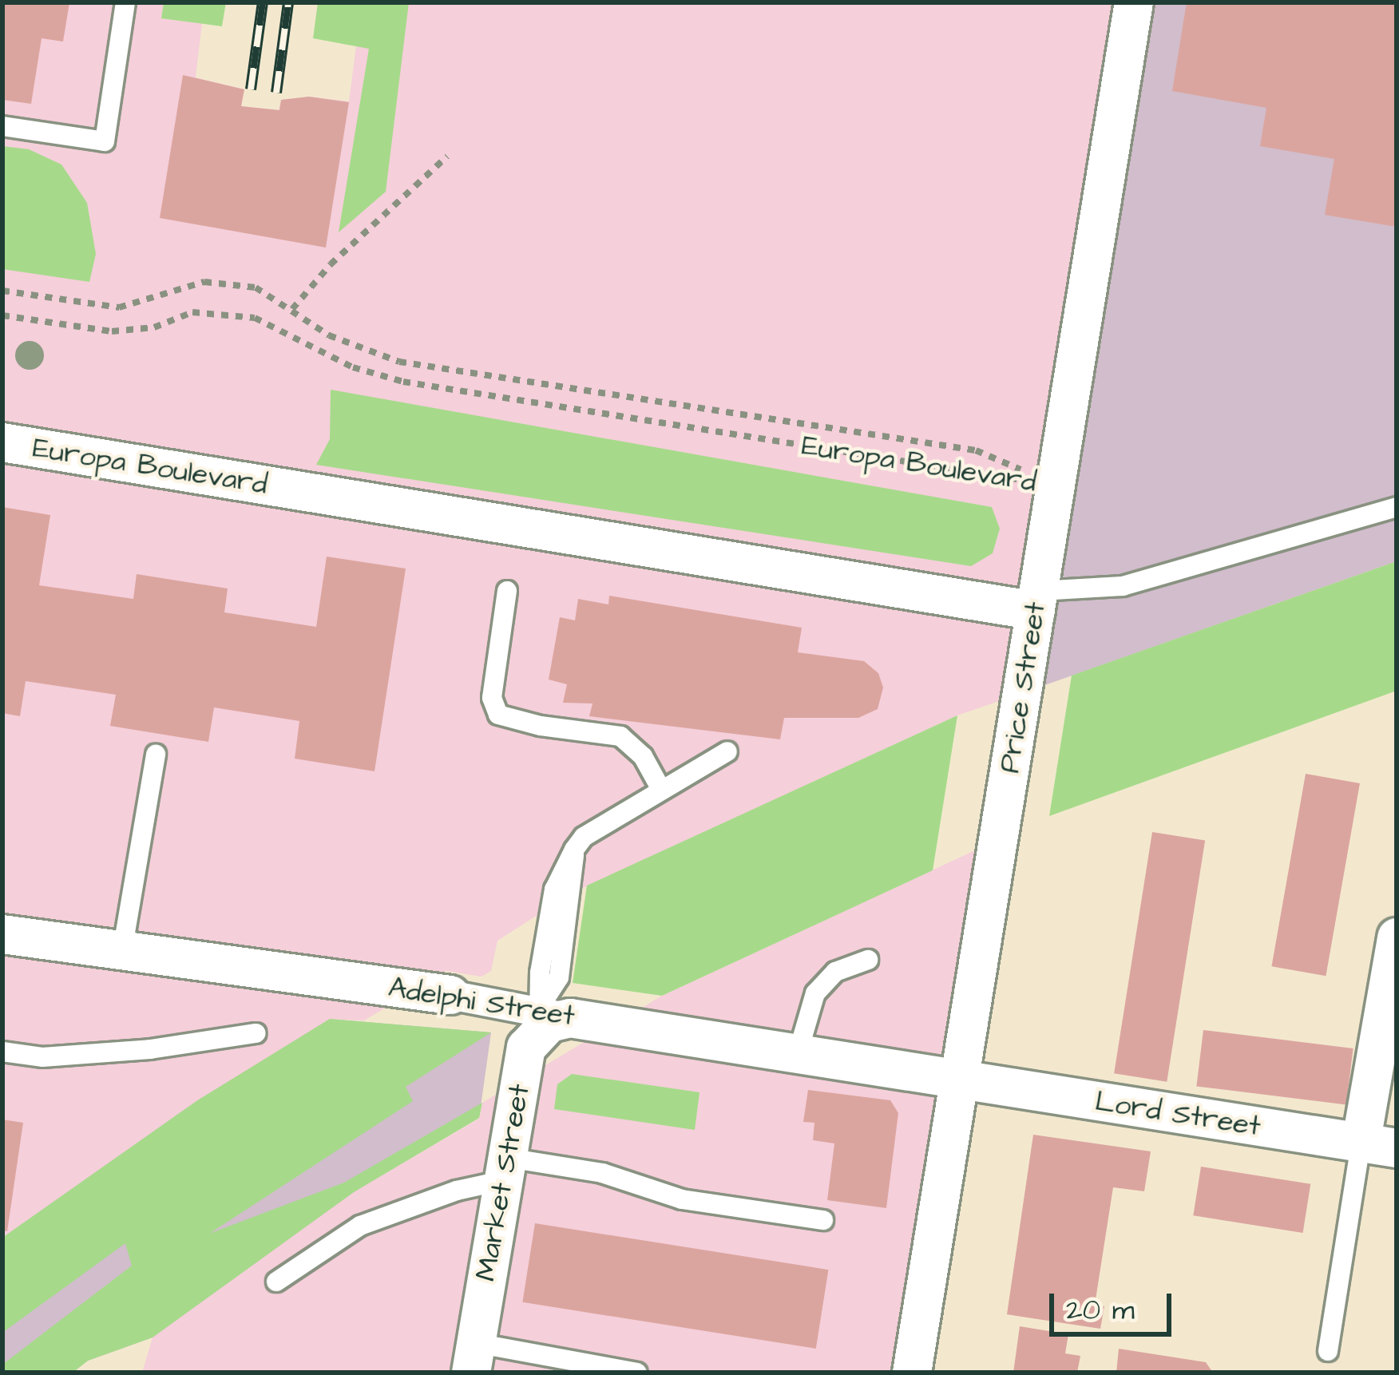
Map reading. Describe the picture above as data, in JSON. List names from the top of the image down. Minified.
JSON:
{"streets":{"street":["Europa Boulevard","Price Street","Adelphi Street","Lord Street","Market Street"]},"crossings":[["Europa Boulevard","Price Street"],["Price Street","Adelphi Street"],["Price Street","Lord Street"],["Adelphi Street","Lord Street"],["Adelphi Street","Market Street"]],"scale_bar":"20 m"}
